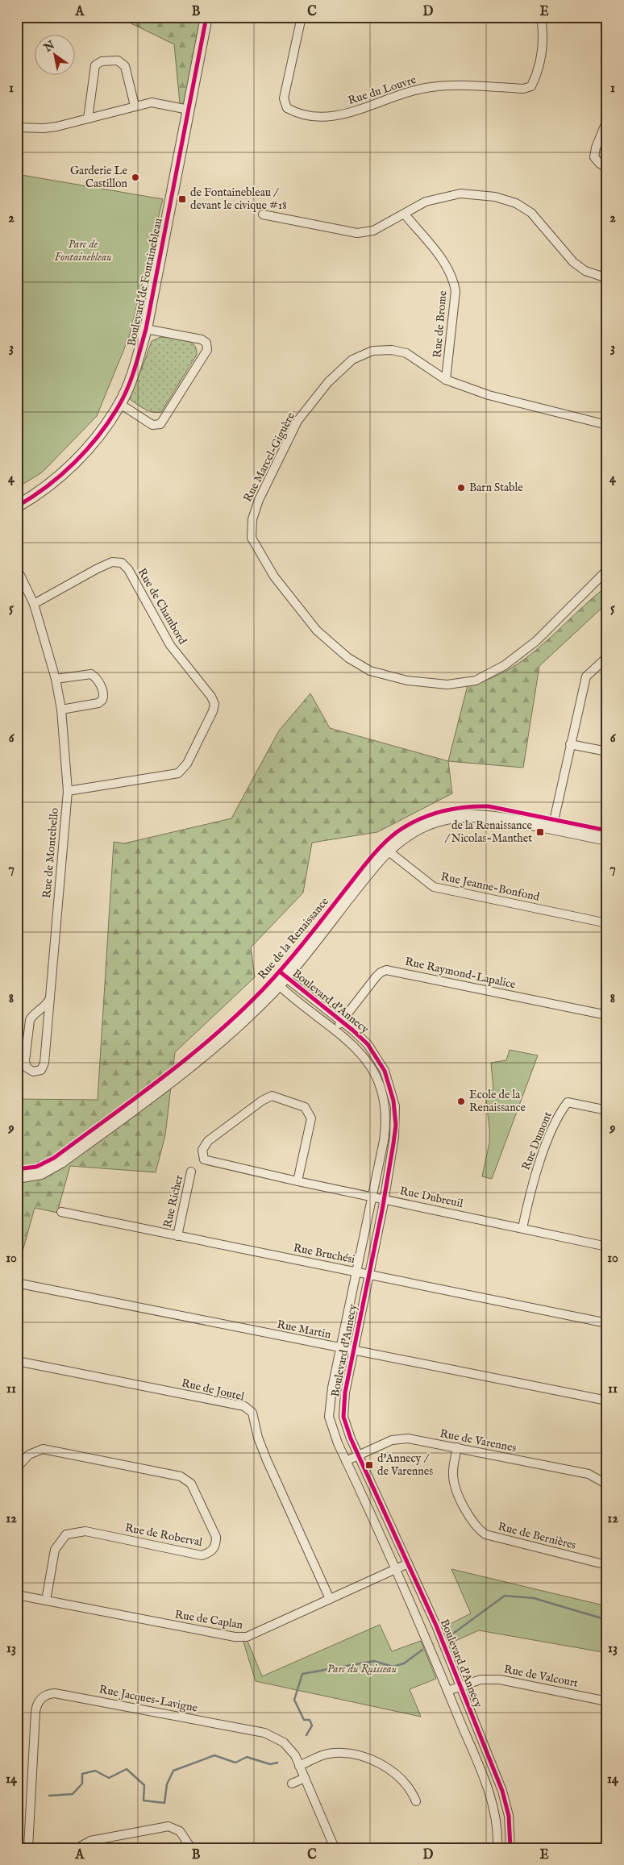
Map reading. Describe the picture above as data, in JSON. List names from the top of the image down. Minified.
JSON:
{"streets":{"street":["Rue du Louvre","Boulevard de Fontainebleau","Rue de Brome","Rue Marcel-Giguère","Rue de Chambord","Rue de Montebello","Rue Jeanne-Bonfond","Rue de la Renaissance","Rue Raymond-Lapalice","Boulevard d'Annecy","Rue Dumont","Rue Dubreuil","Rue Richer","Rue Bruchési","Rue Martin","Rue de Joutel","Rue de Varennes","Rue de Roberval","Rue de Bernières","Rue de Caplan","Rue de Valcourt","Rue Jacques-Lavigne"]},"crossings":[["Rue de Brome","Rue Marcel-Giguère"],["Rue de Chambord","Rue de Montebello"],["Rue Jeanne-Bonfond","Rue de la Renaissance"],["Rue de la Renaissance","Boulevard d'Annecy"],["Rue Raymond-Lapalice","Boulevard d'Annecy"],["Boulevard d'Annecy","Rue Dubreuil"],["Boulevard d'Annecy","Rue Bruchési"],["Boulevard d'Annecy","Rue Martin"],["Boulevard d'Annecy","Rue de Varennes"],["Boulevard d'Annecy","Rue de Caplan"],["Boulevard d'Annecy","Rue de Valcourt"],["Rue Dumont","Rue Dubreuil"],["Rue Richer","Rue Bruchési"],["Rue de Joutel","Rue de Caplan"],["Rue de Varennes","Rue de Bernières"],["Rue de Roberval","Rue de Caplan"]],"parks":["Parc de Fontainebleau","Parc du Ruisseau"],"places":{"other":["Garderie Le Castillon","Barn Stable","Ecole de la Renaissance"],"transit":["de Fontainebleau / devant le civique #18","de la Renaissance / Nicolas-Manthet","d'Annecy / de Varennes"]},"north":"top left","grid":{"columns":["A","B","C","D","E"],"rows":["1","2","3","4","5","6","7","8","9","10","11","12","13","14"]}}
